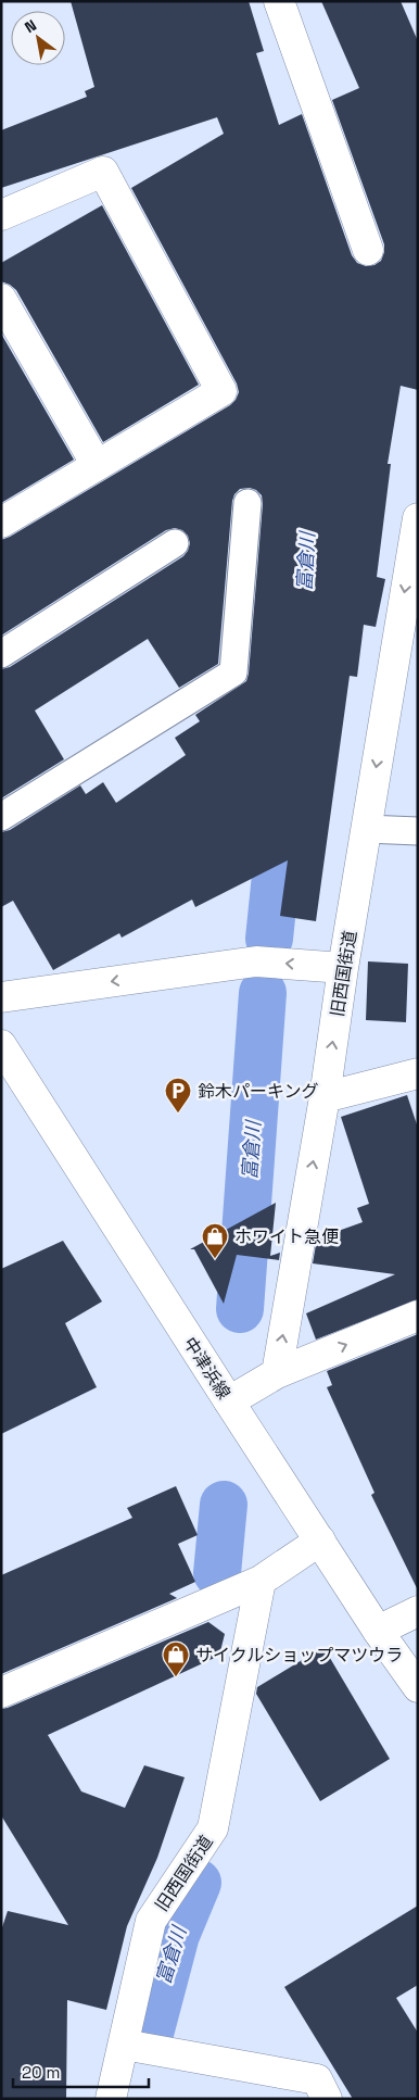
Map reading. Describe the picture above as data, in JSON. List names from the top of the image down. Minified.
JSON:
{"streets":{"street":["旧西国街道","中津浜線"]},"water":["富倉川"],"places":{"parking":["鈴木パーキング"],"shop":["ホワイト急便","サイクルショップマツウラ"]},"scale_bar":"20 m","north":"top left"}
